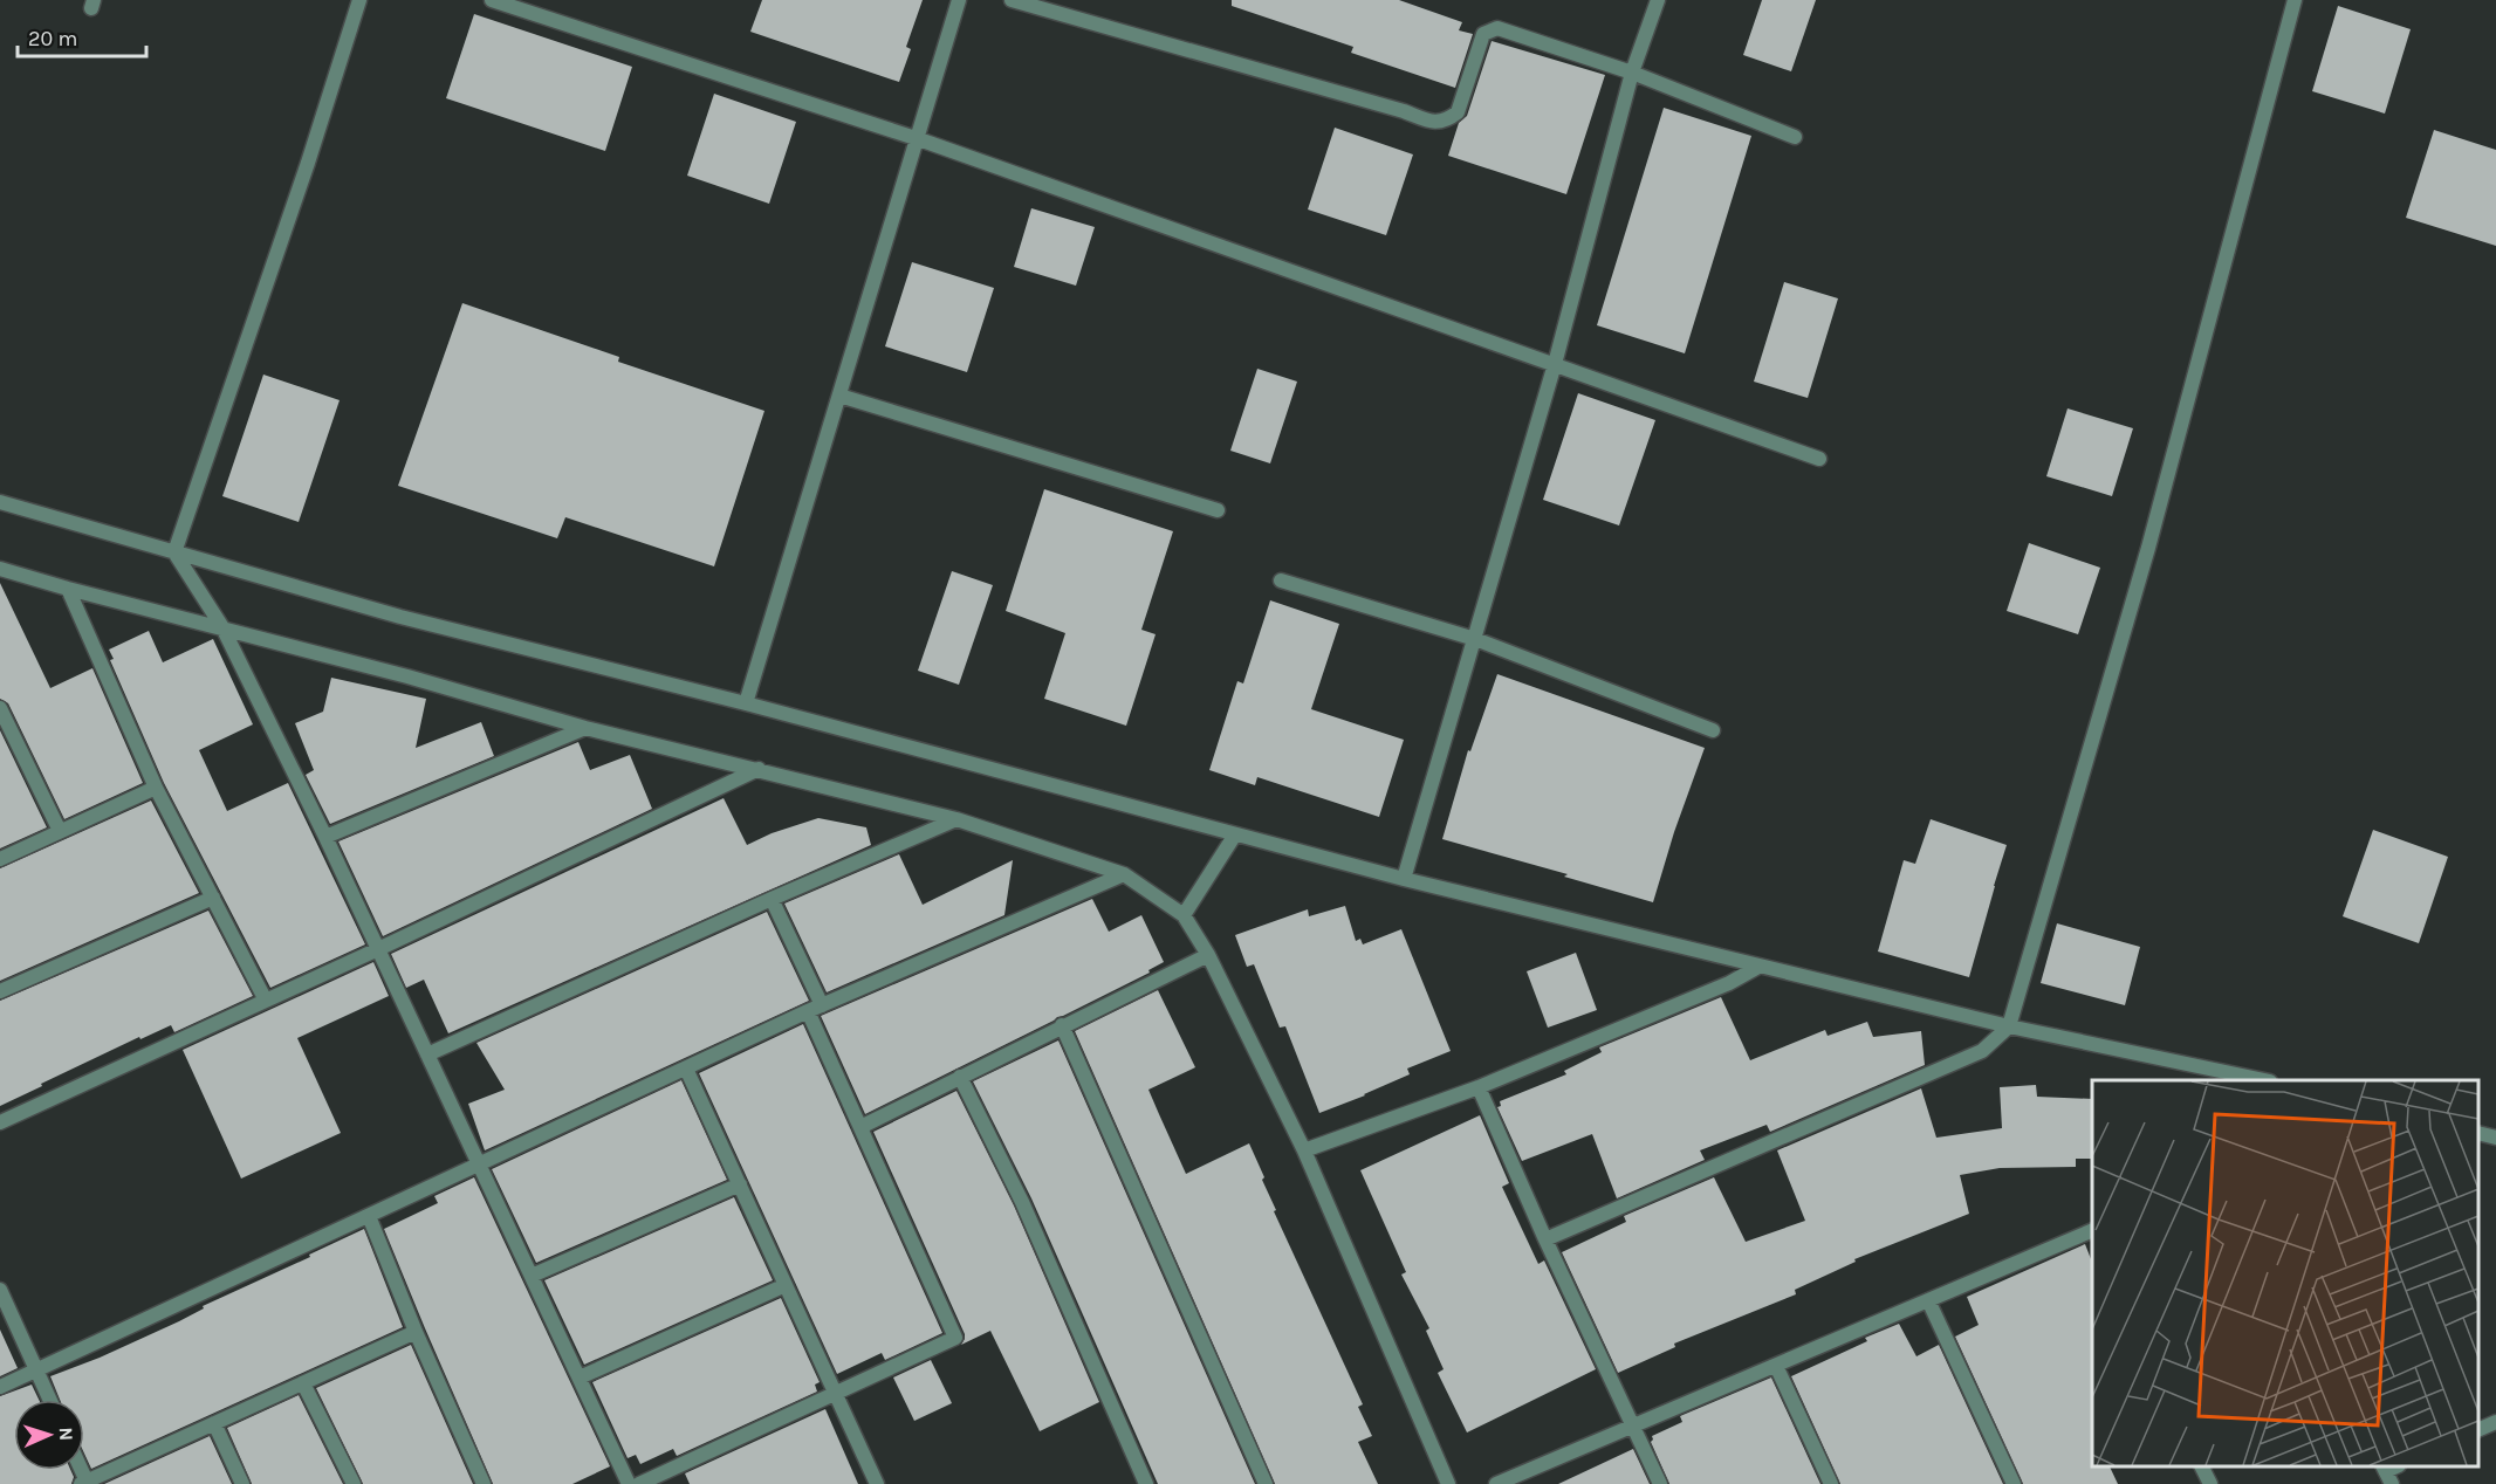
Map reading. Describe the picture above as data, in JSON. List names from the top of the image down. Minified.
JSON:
{"scale_bar":"20 m","north":"right"}
